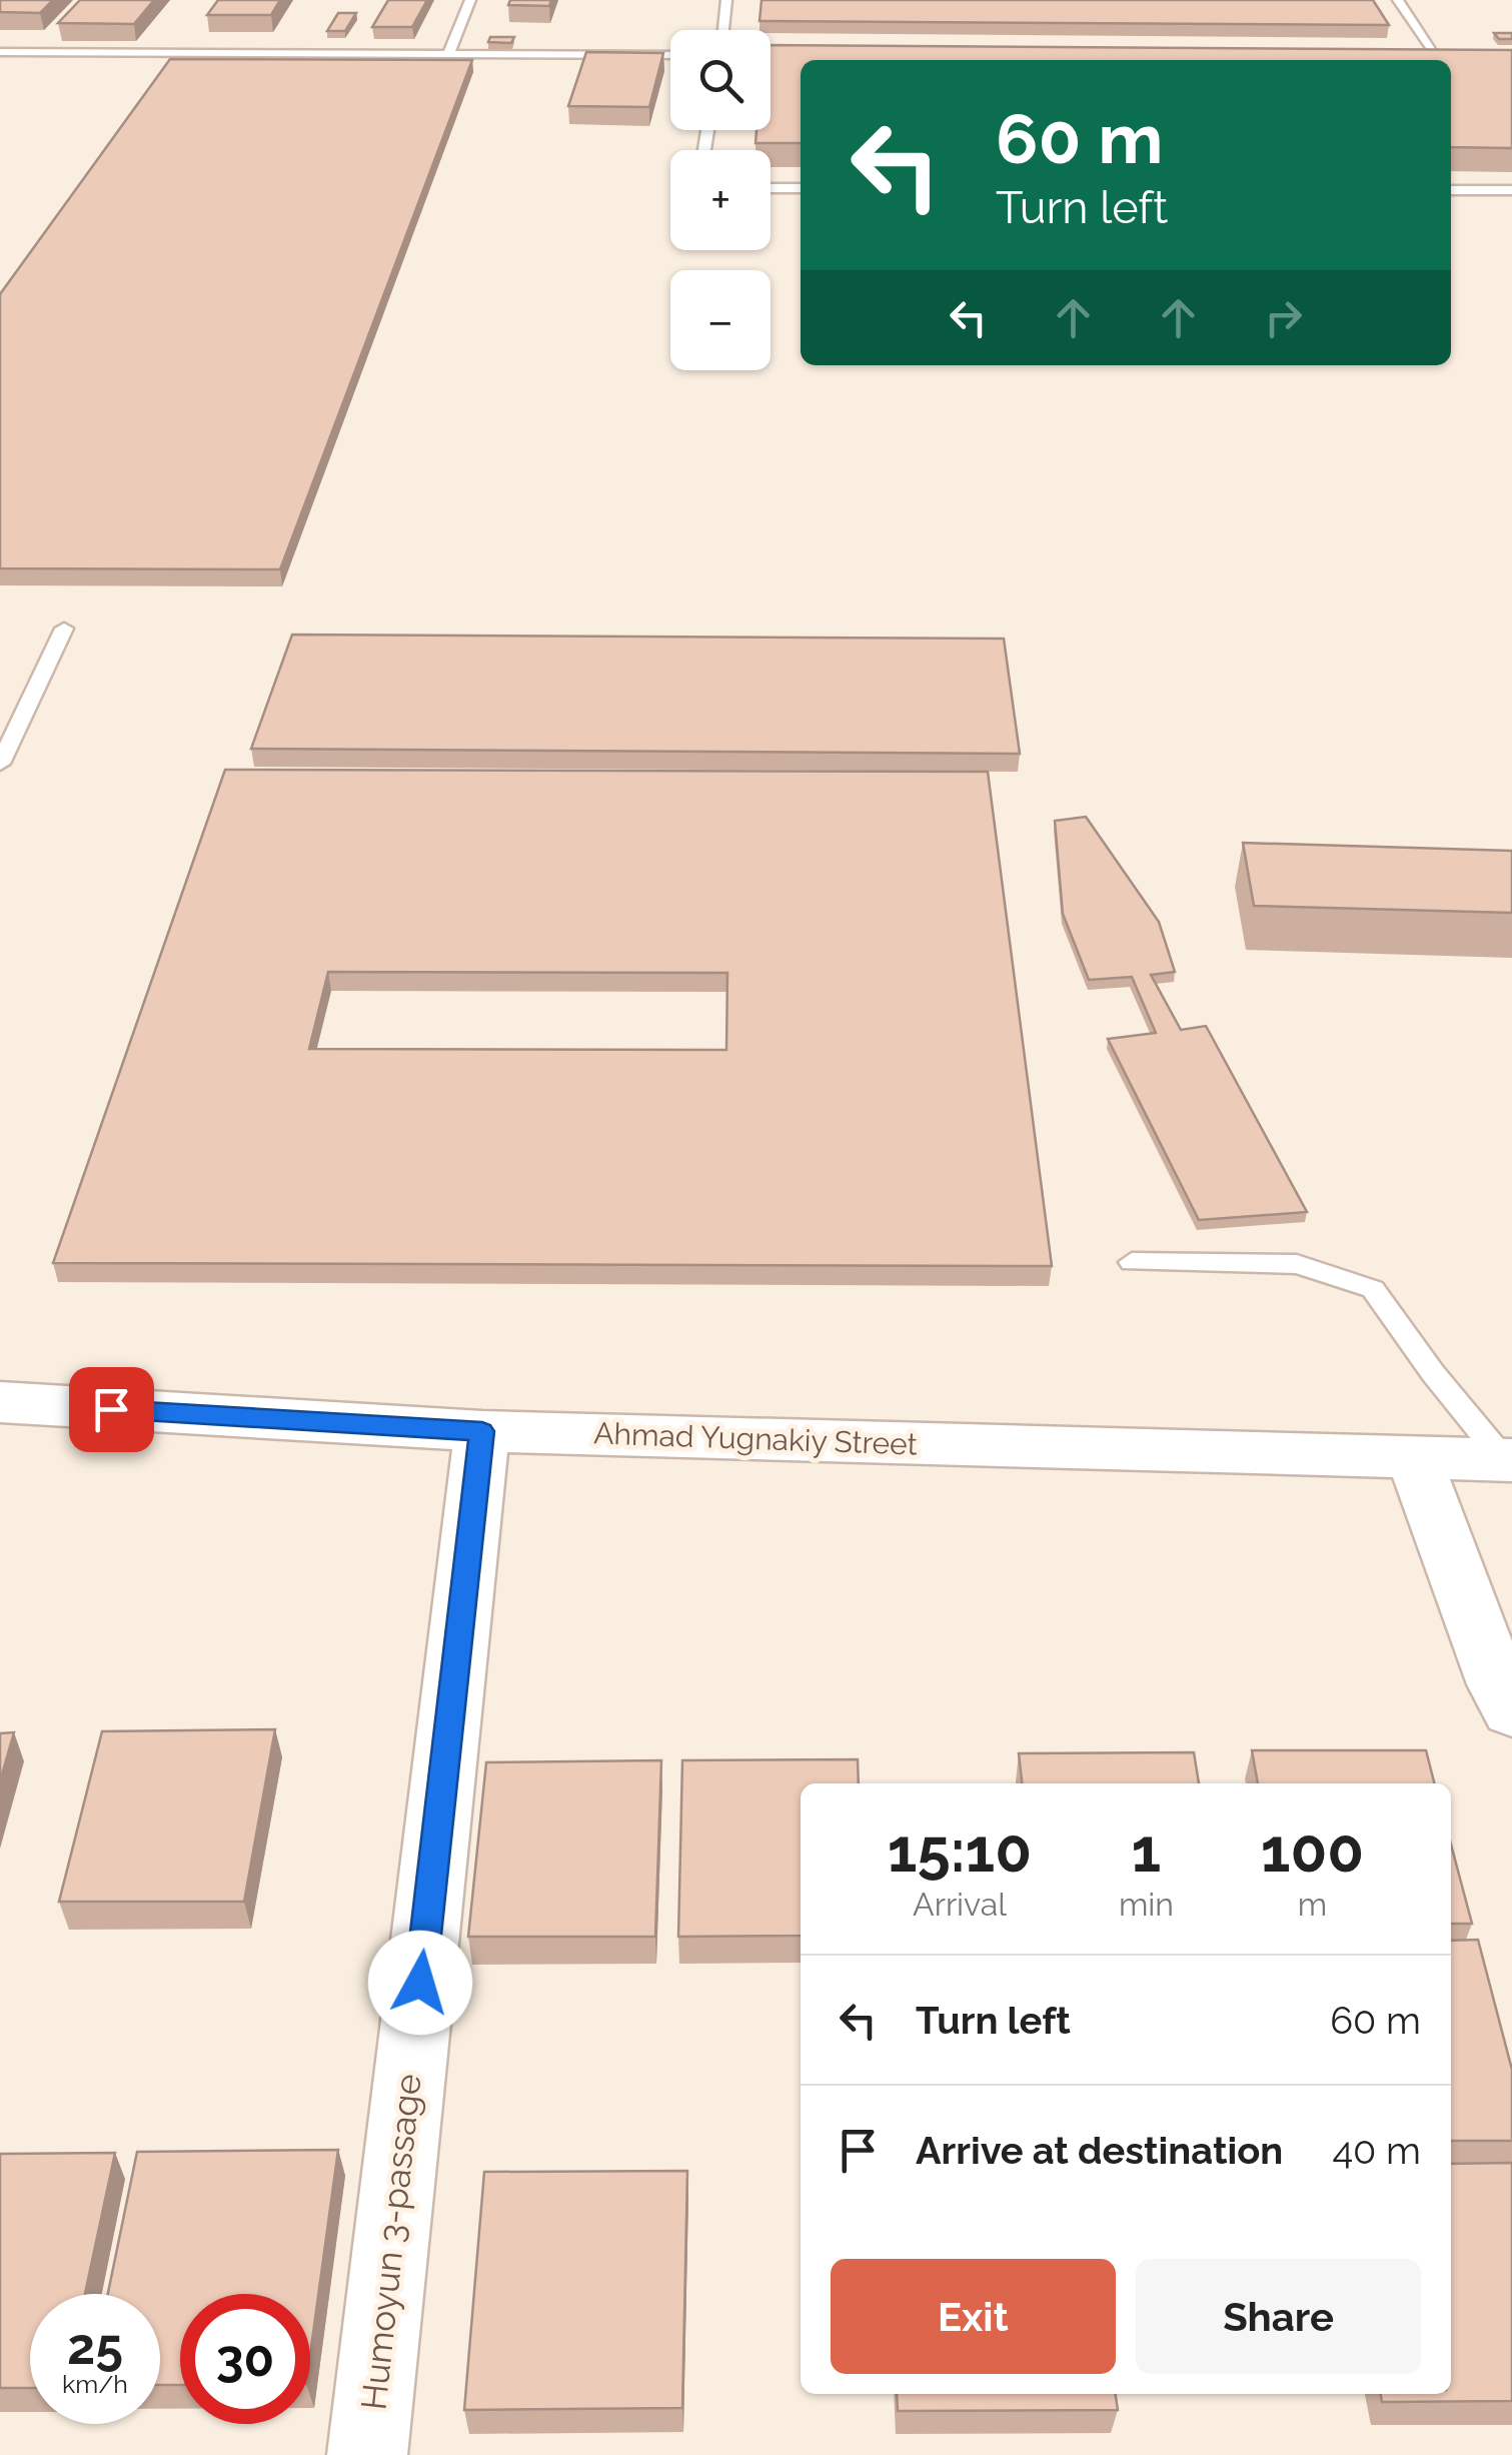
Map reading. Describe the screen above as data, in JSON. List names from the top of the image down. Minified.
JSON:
{"streets":{"street":["Ahmad Yugnakiy Street","Humoyun 3-passage"]},"crossings":[["Ahmad Yugnakiy Street","Humoyun 3-passage"]],"page":{"map_buttons":["+","−"],"turn":["60 m","Turn left"],"eta":["15:10","Arrival","1","min","100","m"],"list":[{"name":"Turn left","value":"60 m"},{"name":"Arrive at destination","value":"40 m"}],"buttons":["Exit","Share"],"speed":"25 km/h","limit":"30"}}
